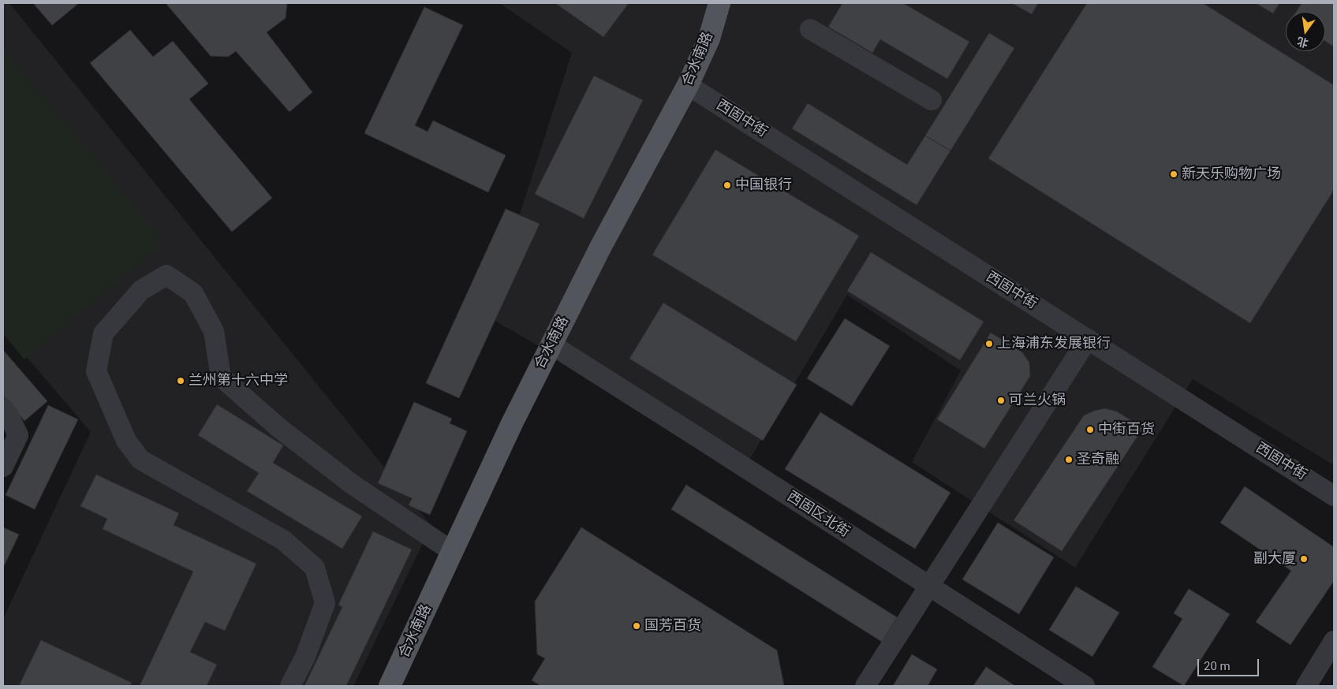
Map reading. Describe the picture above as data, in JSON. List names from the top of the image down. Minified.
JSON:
{"streets":{"main road":["合水南路"],"street":["西固中街","西固区北街"]},"crossings":[["合水南路","西固中街"],["合水南路","西固区北街"]],"places":["新天乐购物广场","中国银行","上海浦东发展银行","兰州第十六中学","可兰火锅","中街百货","圣奇融","副大厦","国芳百货"],"scale_bar":"20 m","north":"bottom"}
